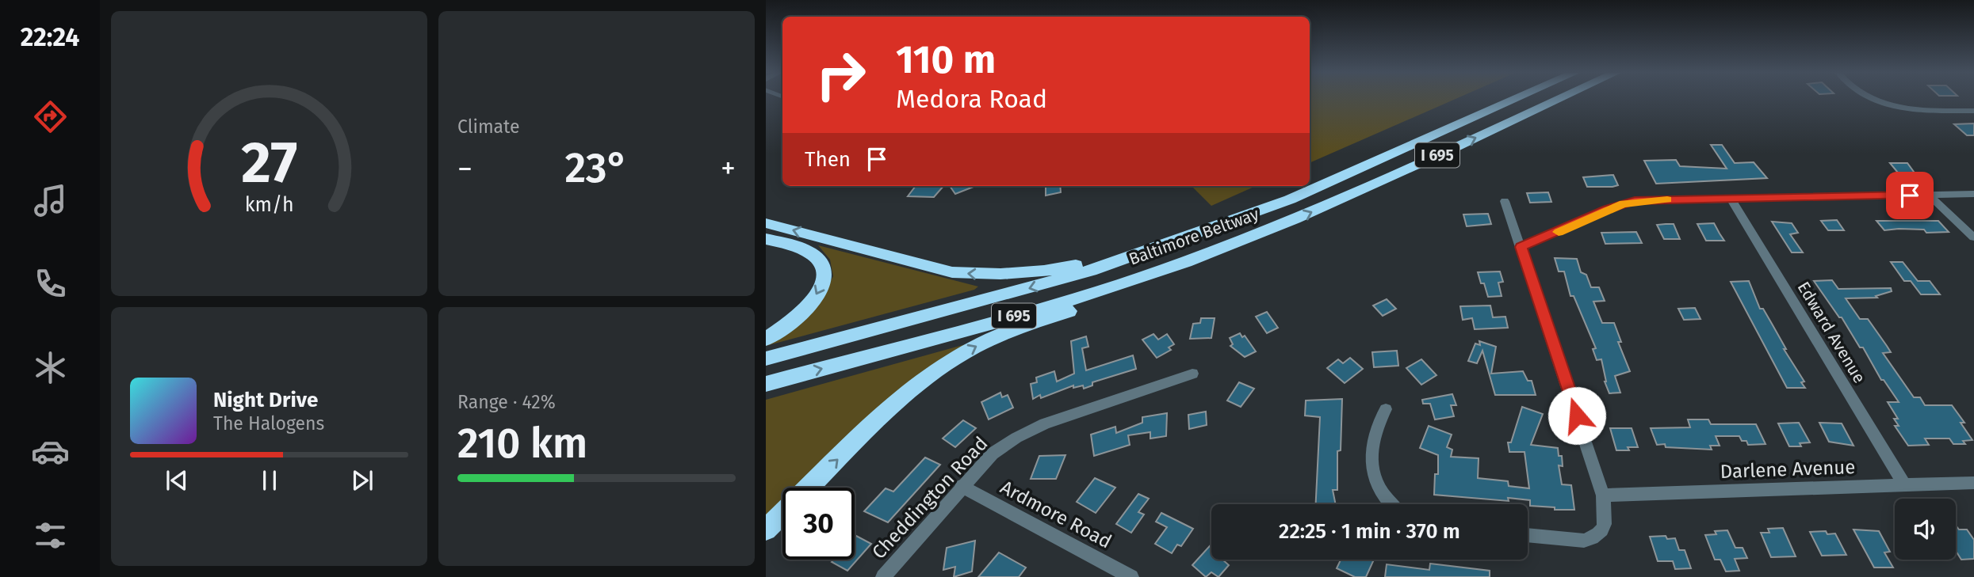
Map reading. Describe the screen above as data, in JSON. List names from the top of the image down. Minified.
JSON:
{"streets":{"highway":["I 695","Baltimore Beltway"],"street":["Edward Avenue","Darlene Avenue","Cheddington Road","Ardmore Road"]},"crossings":[["Edward Avenue","Darlene Avenue"],["Cheddington Road","Ardmore Road"]],"page":{"tabs":"22:24","tile":["Climate",["Range · 42%","210 km"]],"turn":["110 m","Medora Road"],"then":"Then","heat":["−","23°","+"],"song":["Night Drive","The Halogens"],"limit":"30","trip":"22:25 · 1 min · 370 m","gauge":["27","km/h"]}}
